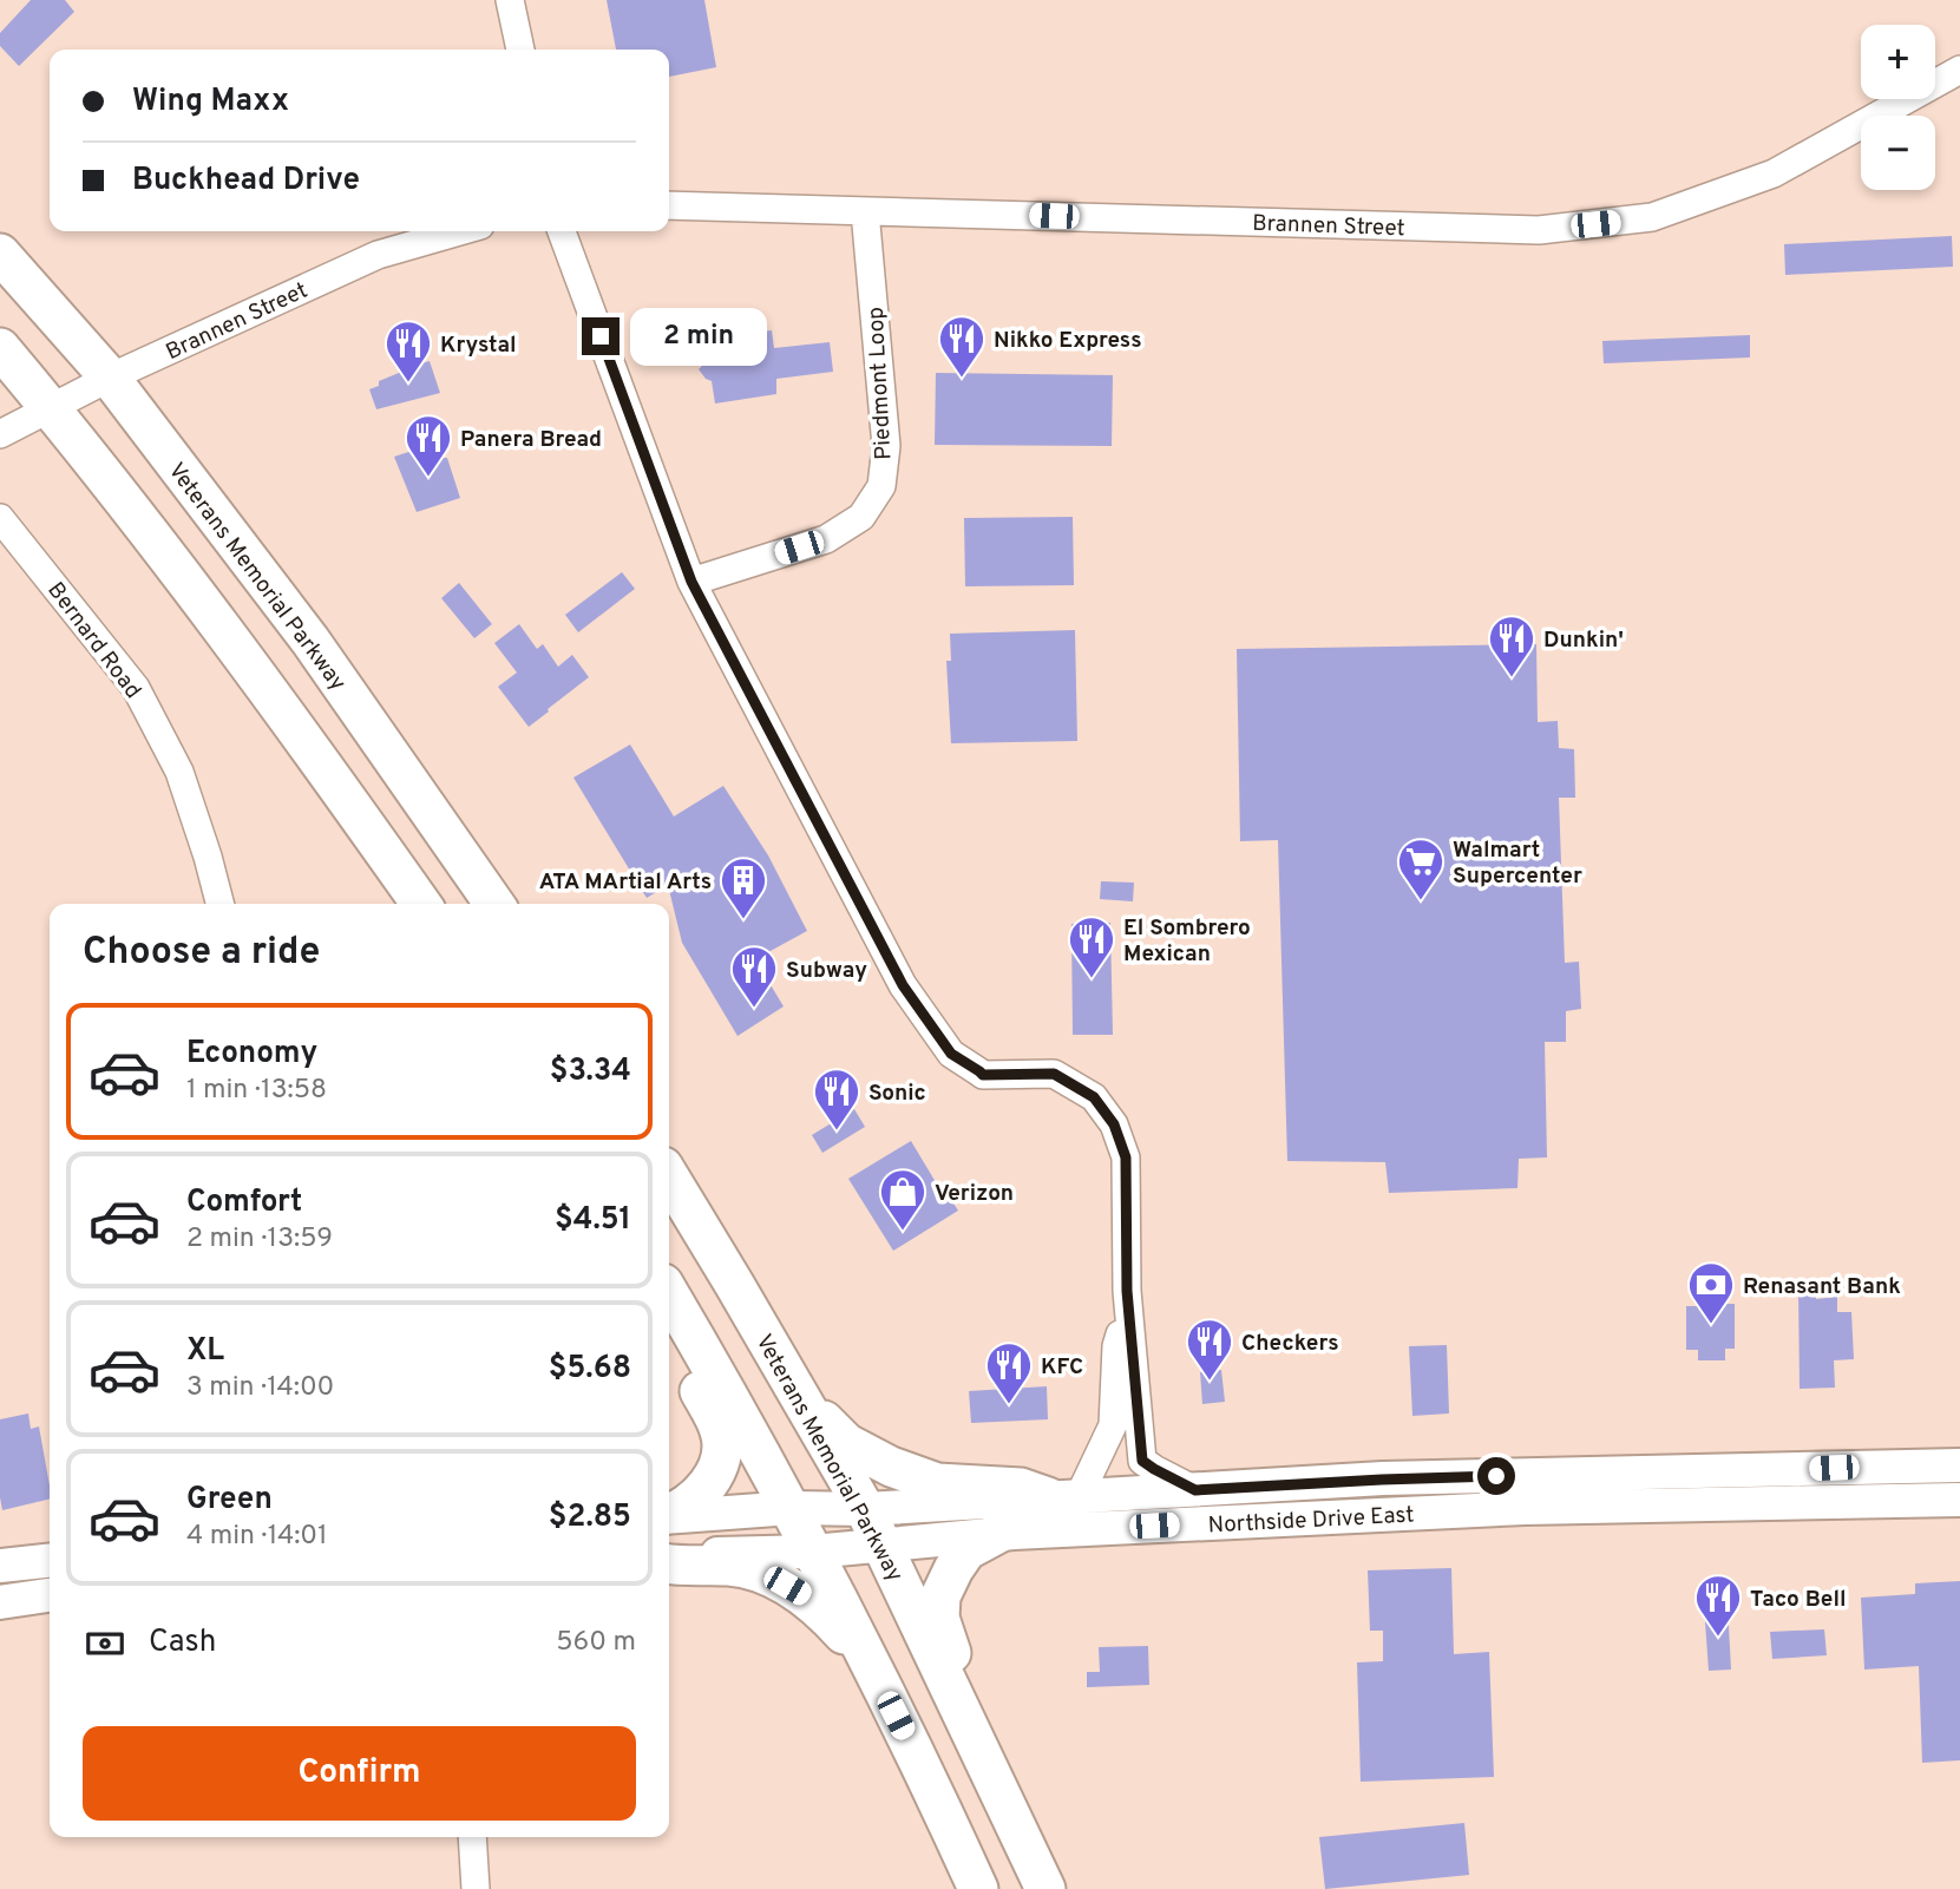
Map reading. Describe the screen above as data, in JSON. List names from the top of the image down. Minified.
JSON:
{"streets":{"highway":["Veterans Memorial Parkway"],"main road":["Northside Drive East"],"street":["Brannen Street","Piedmont Loop","Bernard Road"]},"crossings":[["Brannen Street","Piedmont Loop"],["Brannen Street","Veterans Memorial Parkway"],["Veterans Memorial Parkway","Northside Drive East"]],"places":{"restaurant":["Nikko Express","Krystal","Panera Bread","Dunkin'","El Sombrero Mexican","Subway","Sonic","Checkers","KFC","Taco Bell"],"supermarket":["Walmart Supercenter"],"building":["ATA MArtial Arts"],"shop":["Verizon"],"bank":["Renasant Bank"]},"page":{"map_buttons":["+","−"],"banner":["Wing Maxx","Buckhead Drive"],"bubble":"2 min","heading":"Choose a ride","list":[{"name":"Economy","note":"1 min · 13:58","value":"$3.34"},{"name":"Comfort","note":"2 min · 13:59","value":"$4.51"},{"name":"XL","note":"3 min · 14:00","value":"$5.68"},{"name":"Green","note":"4 min · 14:01","value":"$2.85"}],"pay":["Cash","560 m"],"buttons":"Confirm"}}
